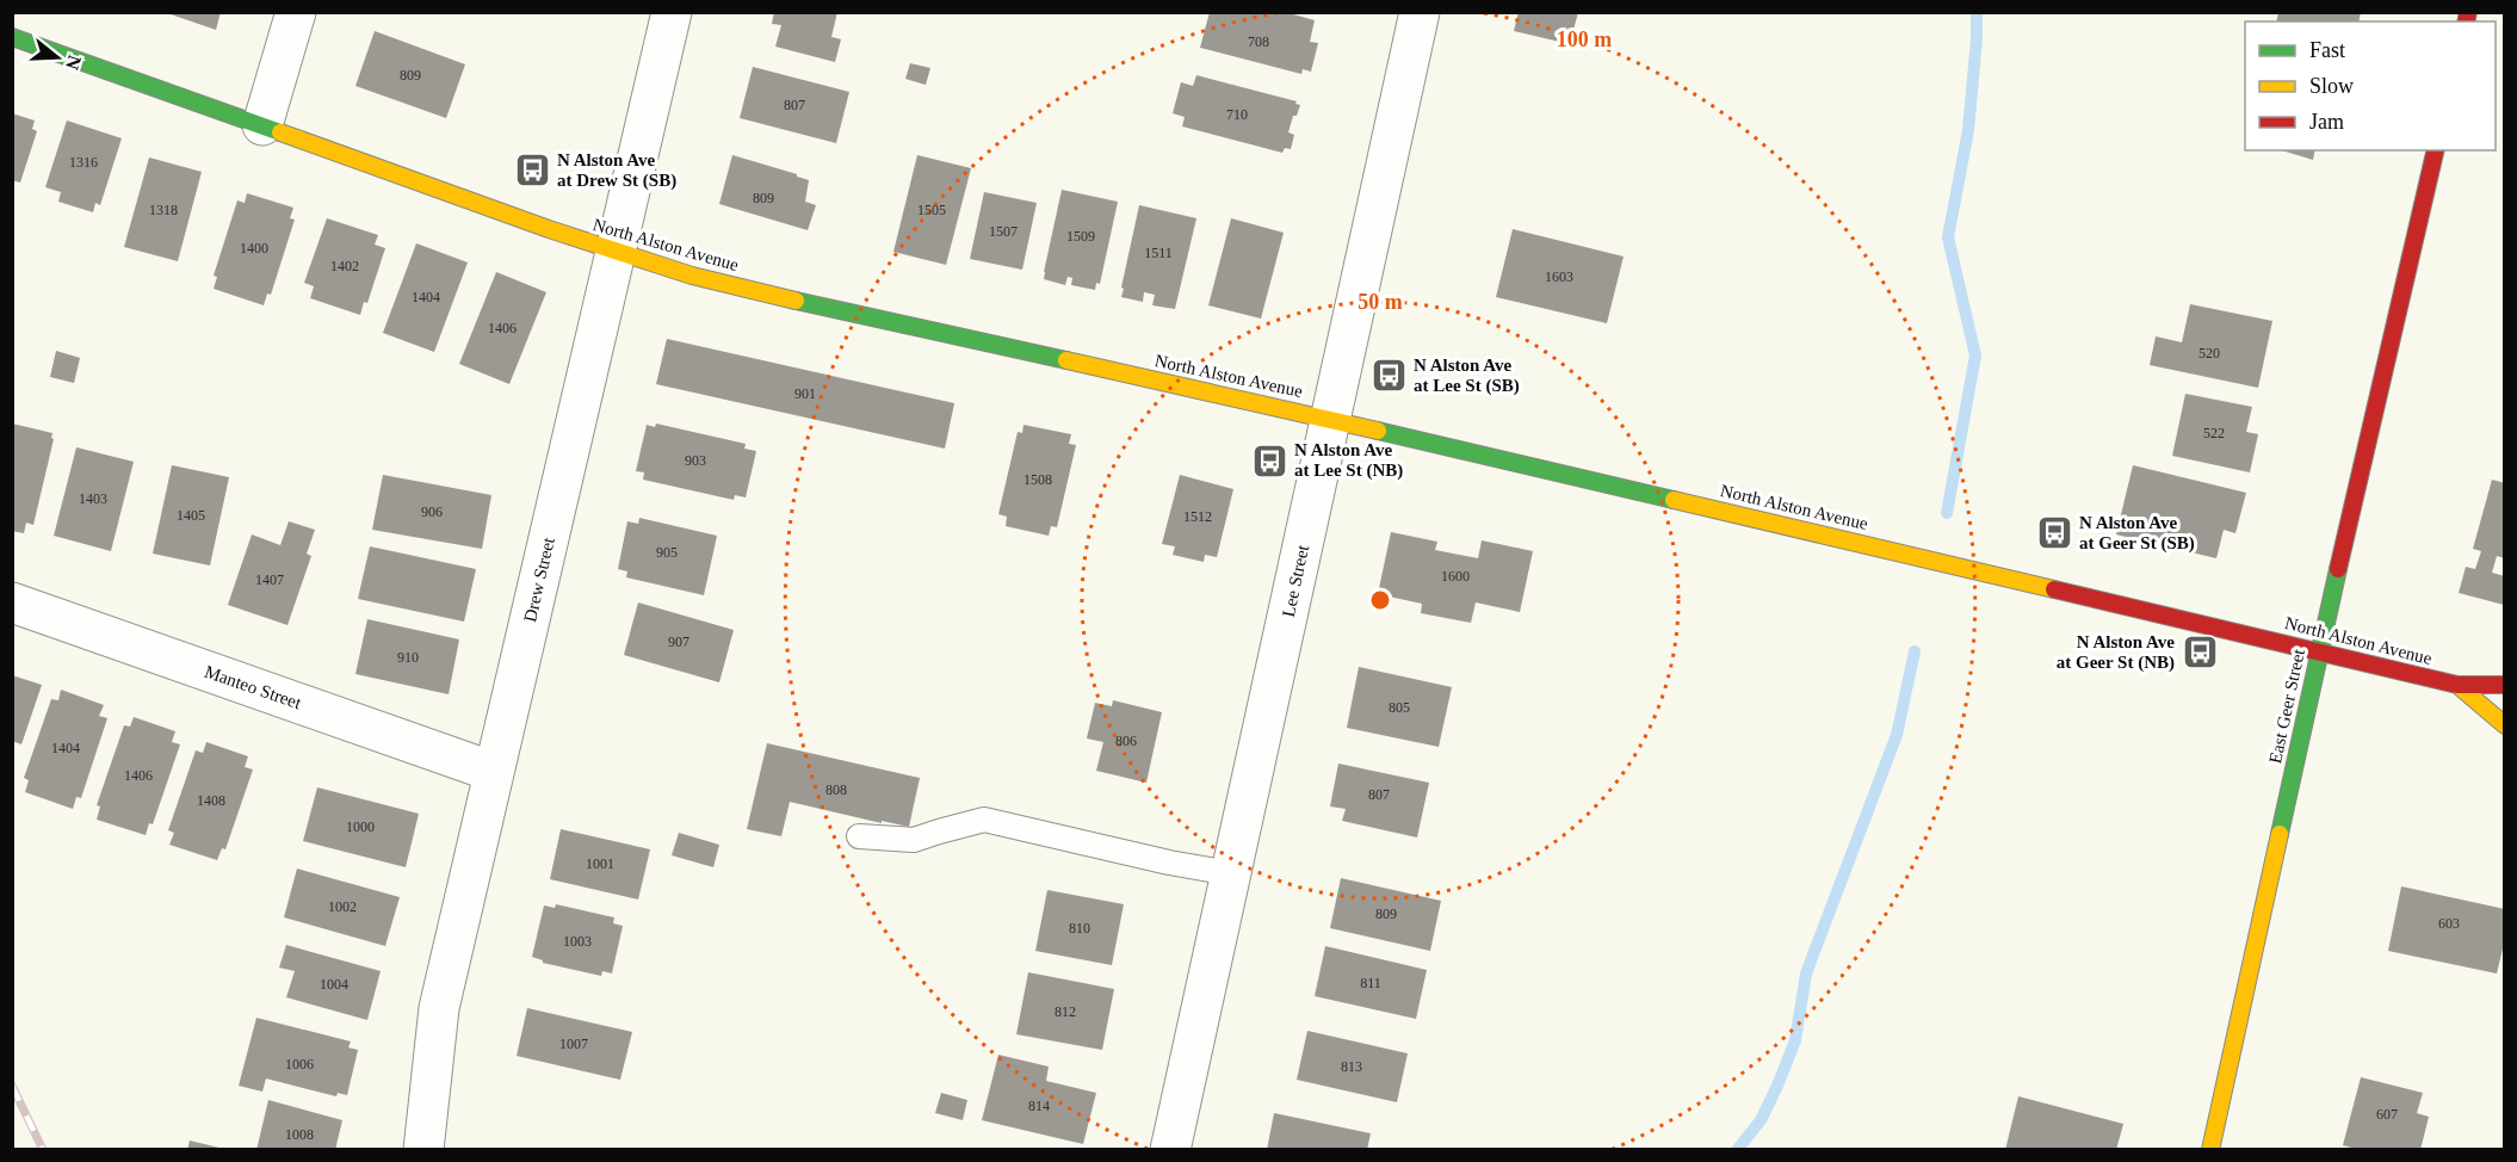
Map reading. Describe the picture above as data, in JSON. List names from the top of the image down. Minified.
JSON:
{"streets":{"main road":["North Alston Avenue","East Geer Street"],"street":["Drew Street","Lee Street","Manteo Street"]},"crossings":[["North Alston Avenue","Drew Street"],["North Alston Avenue","Lee Street"],["North Alston Avenue","East Geer Street"],["Drew Street","Manteo Street"]],"places":{"bus stop":["N Alston Ave at Drew St (SB)","N Alston Ave at Lee St (SB)","N Alston Ave at Lee St (NB)","N Alston Ave at Geer St (SB)","N Alston Ave at Geer St (NB)"]},"house_numbers":["708","809","807","710","1316","809","1318","1505","1507","1509","1400","1511","1402","1603","1404","1406","520","901","522","903","1508","1403","906","1405","1512","905","1600","1407","907","910","805","806","1404","1406","808","807","1408","1000","1001","1002","809","603","810","1003","811","1004","812","1007","1006","813","814","607","1008"],"legend":["Fast","Slow","Jam"],"north":"right","rings":["100 m","50 m"]}
